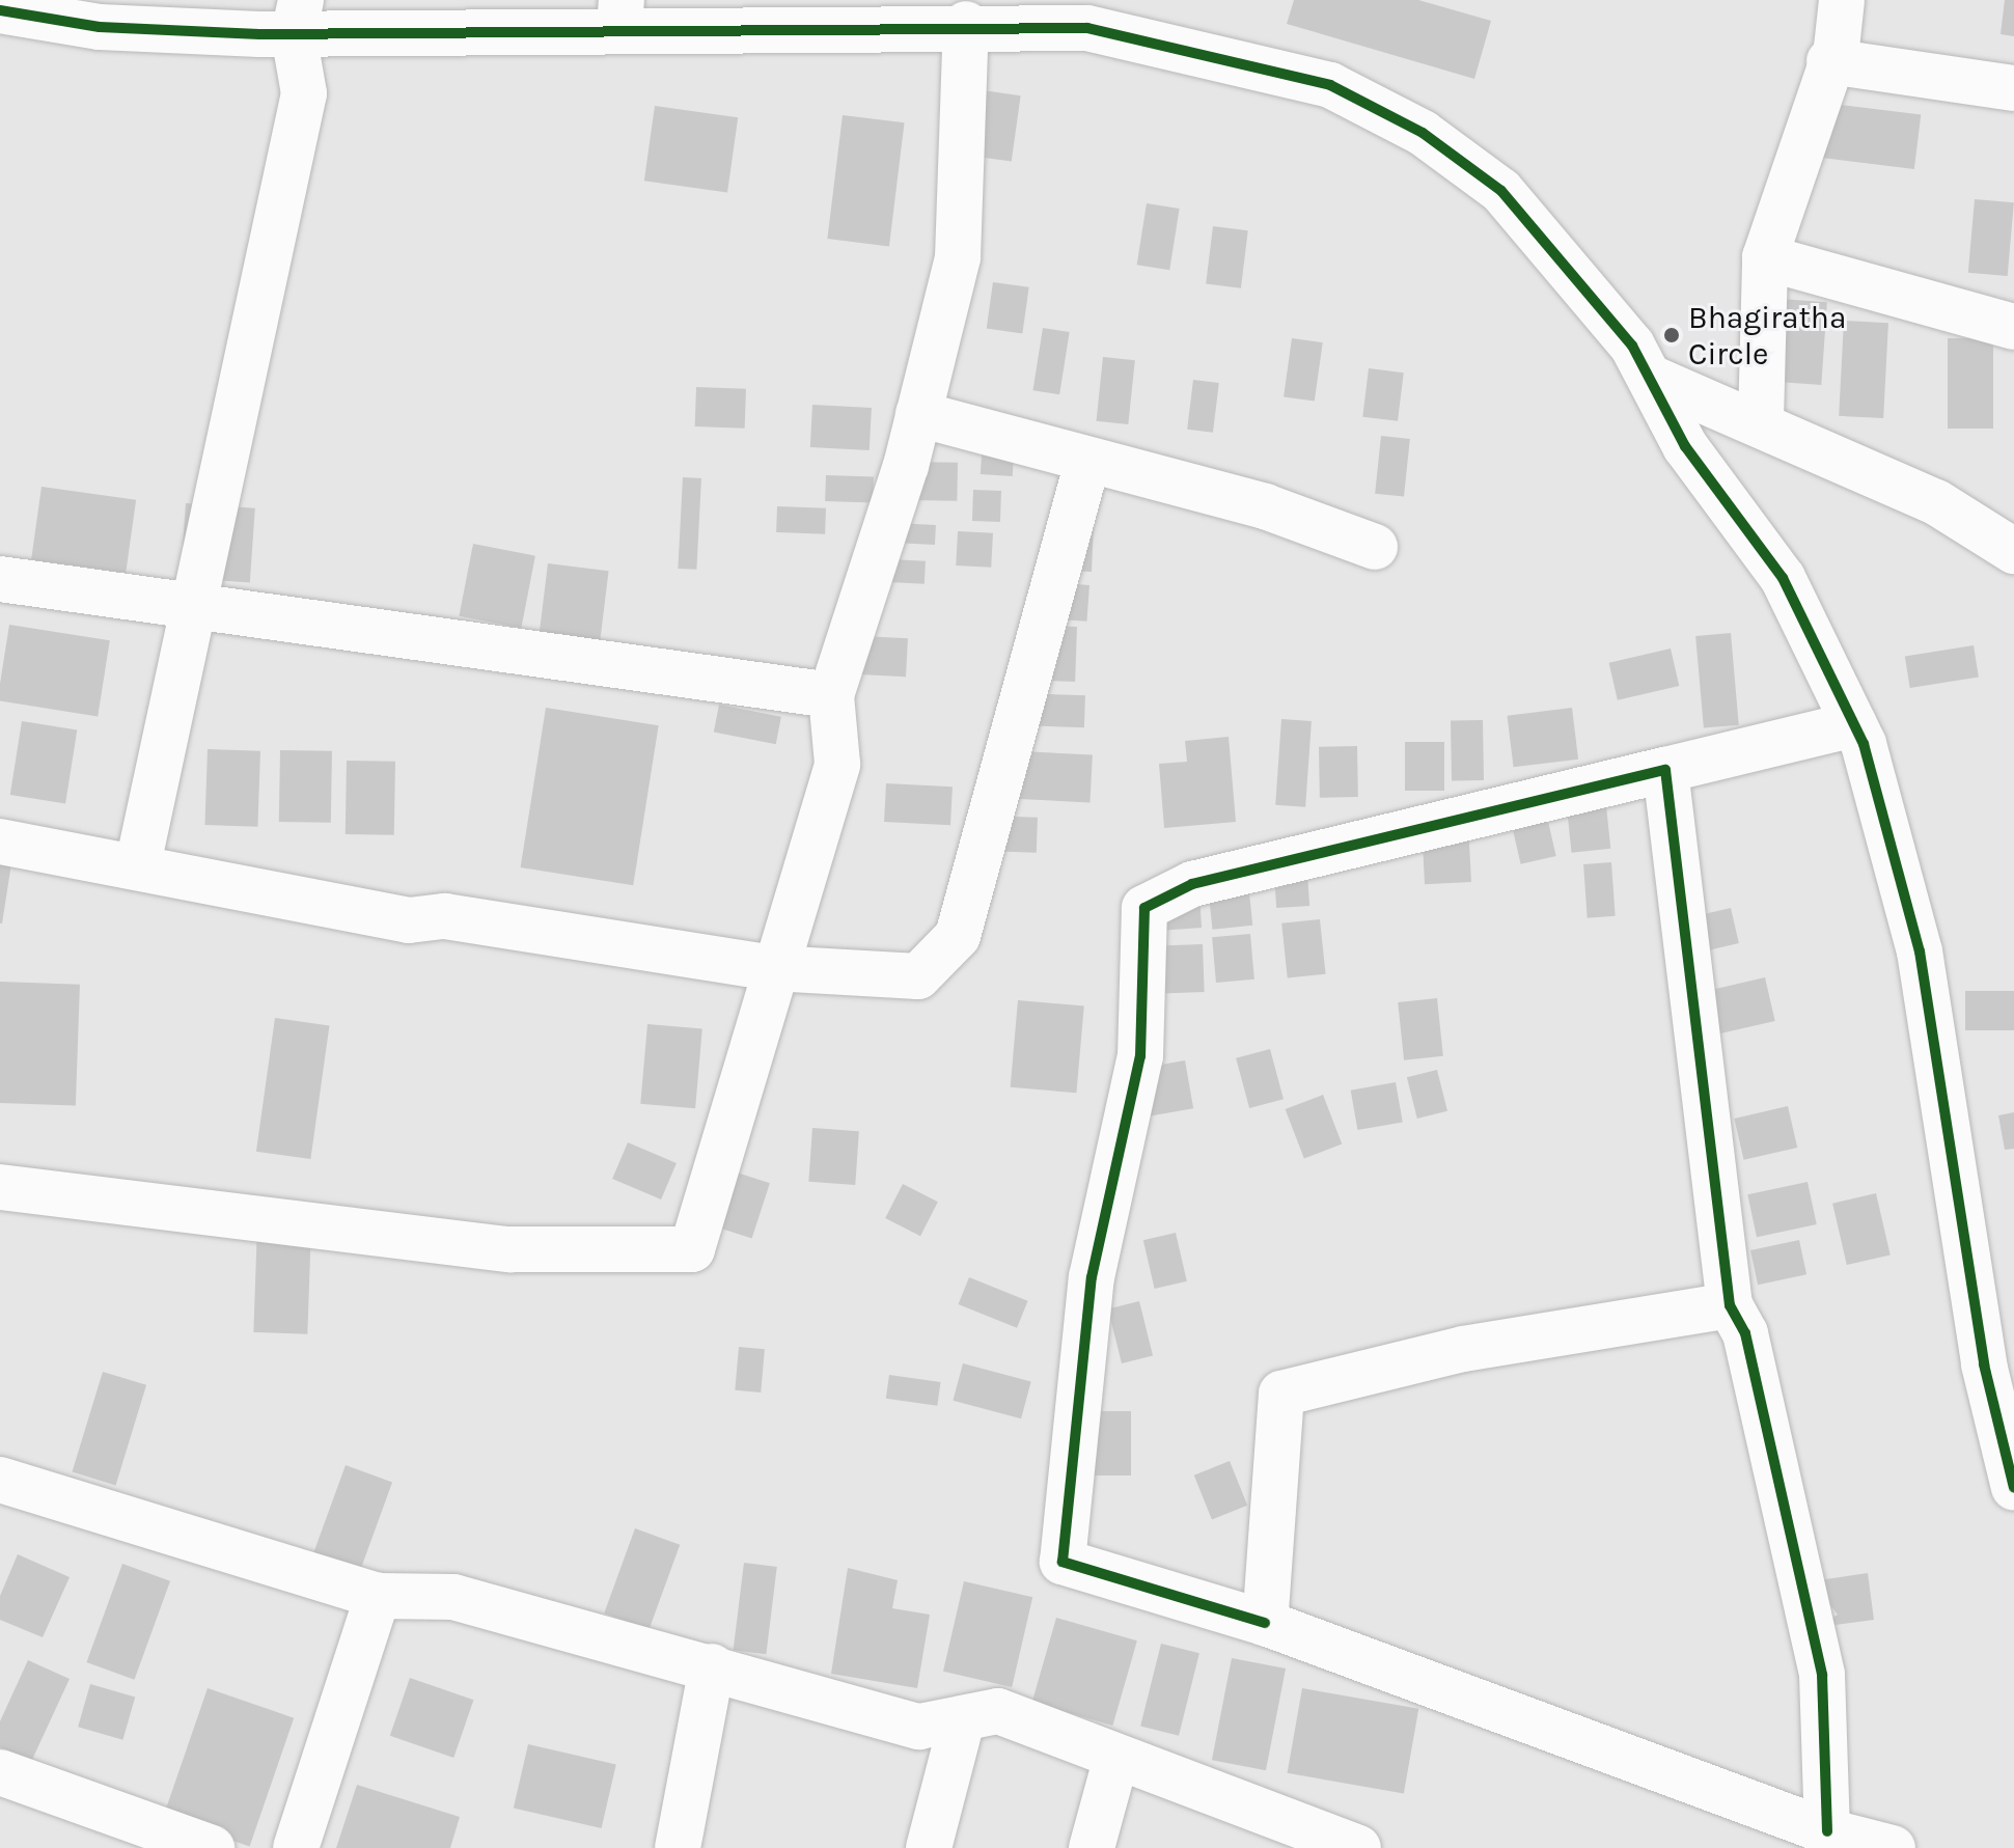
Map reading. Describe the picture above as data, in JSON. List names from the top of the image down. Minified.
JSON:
{"places":["Bhagiratha Circle"]}
